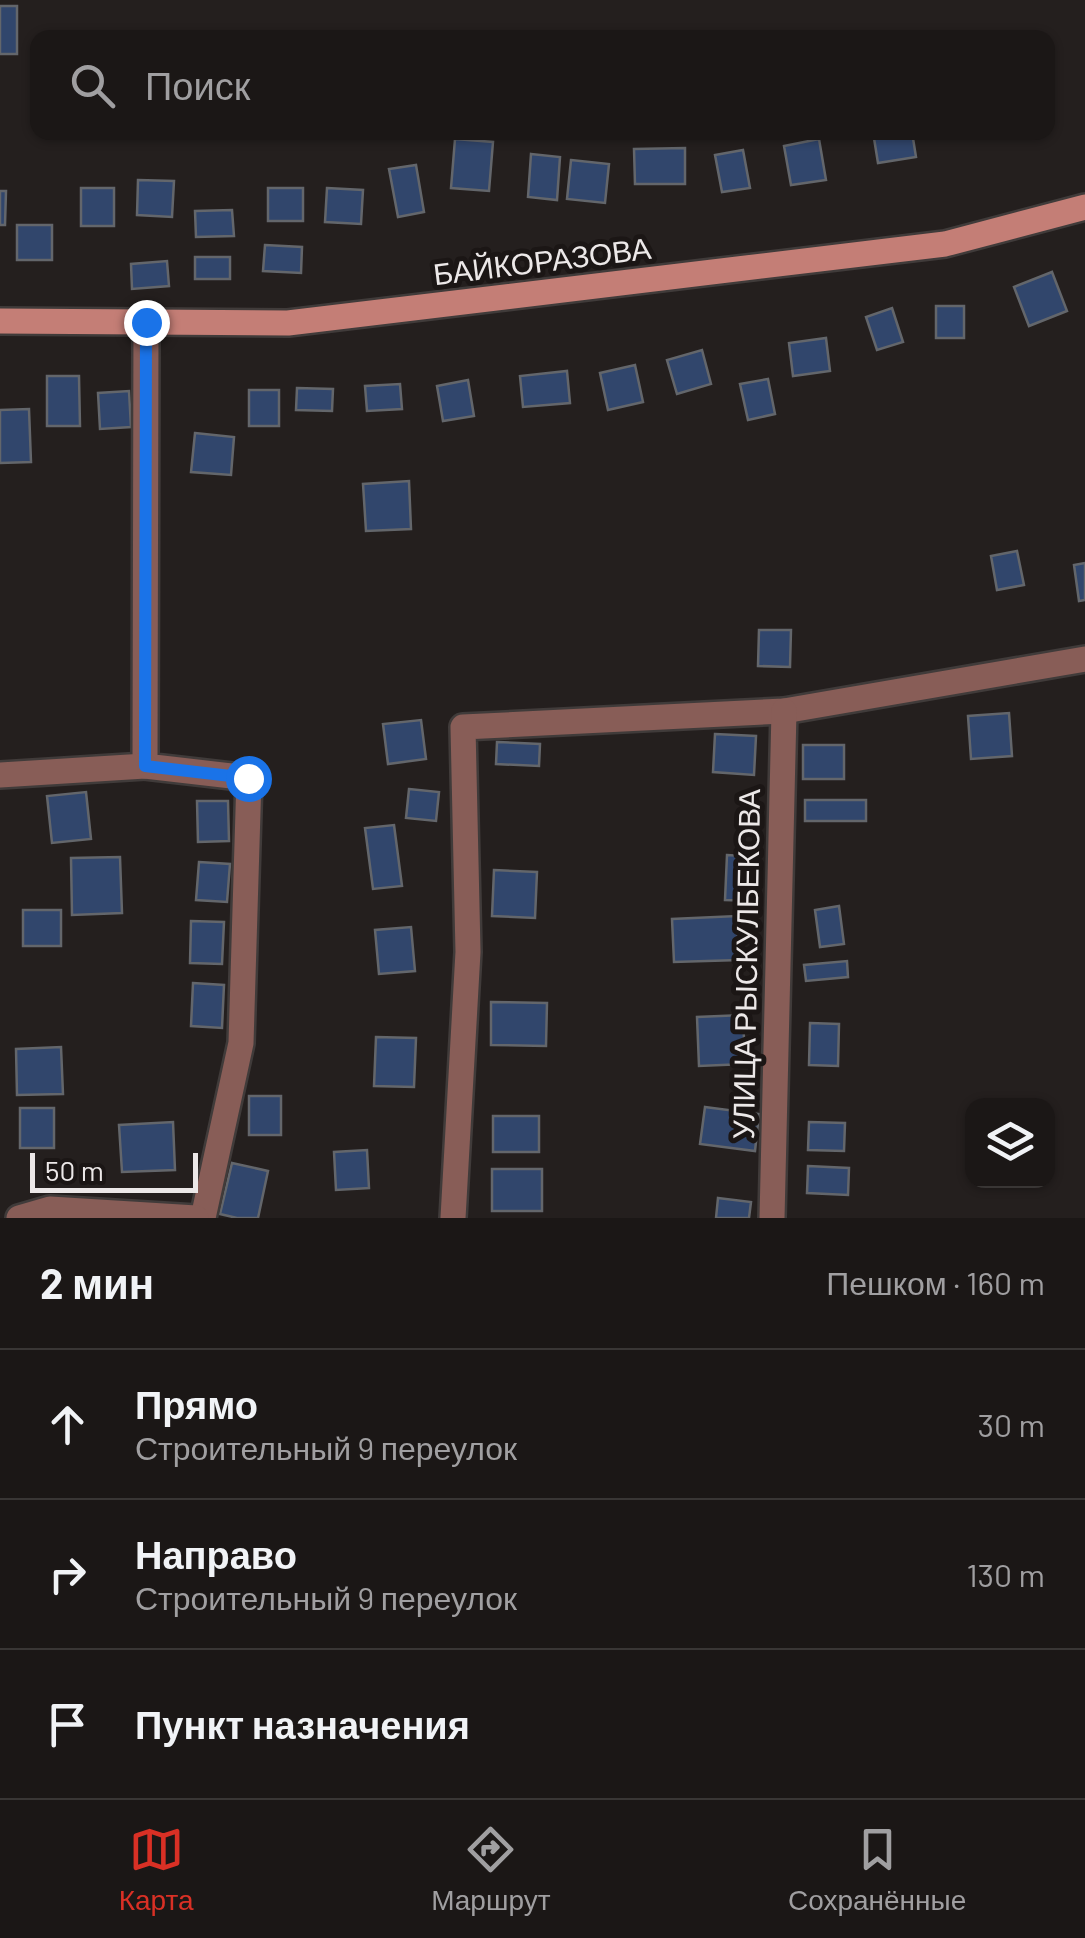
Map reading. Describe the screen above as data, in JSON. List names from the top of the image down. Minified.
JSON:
{"streets":{"street":["БАЙКОРАЗОВА","УЛИЦА РЫСКУЛБЕКОВА"]},"scale_bar":"50 m","page":{"search":"Поиск","scale":"50 m","heading":["2 мин","Пешком · 160 m"],"list":[["Прямо","Строительный 9 переулок","30 m"],["Направо","Строительный 9 переулок","130 m"],"Пункт назначения"],"nav":["Карта","Маршрут","Сохранённые"]}}
